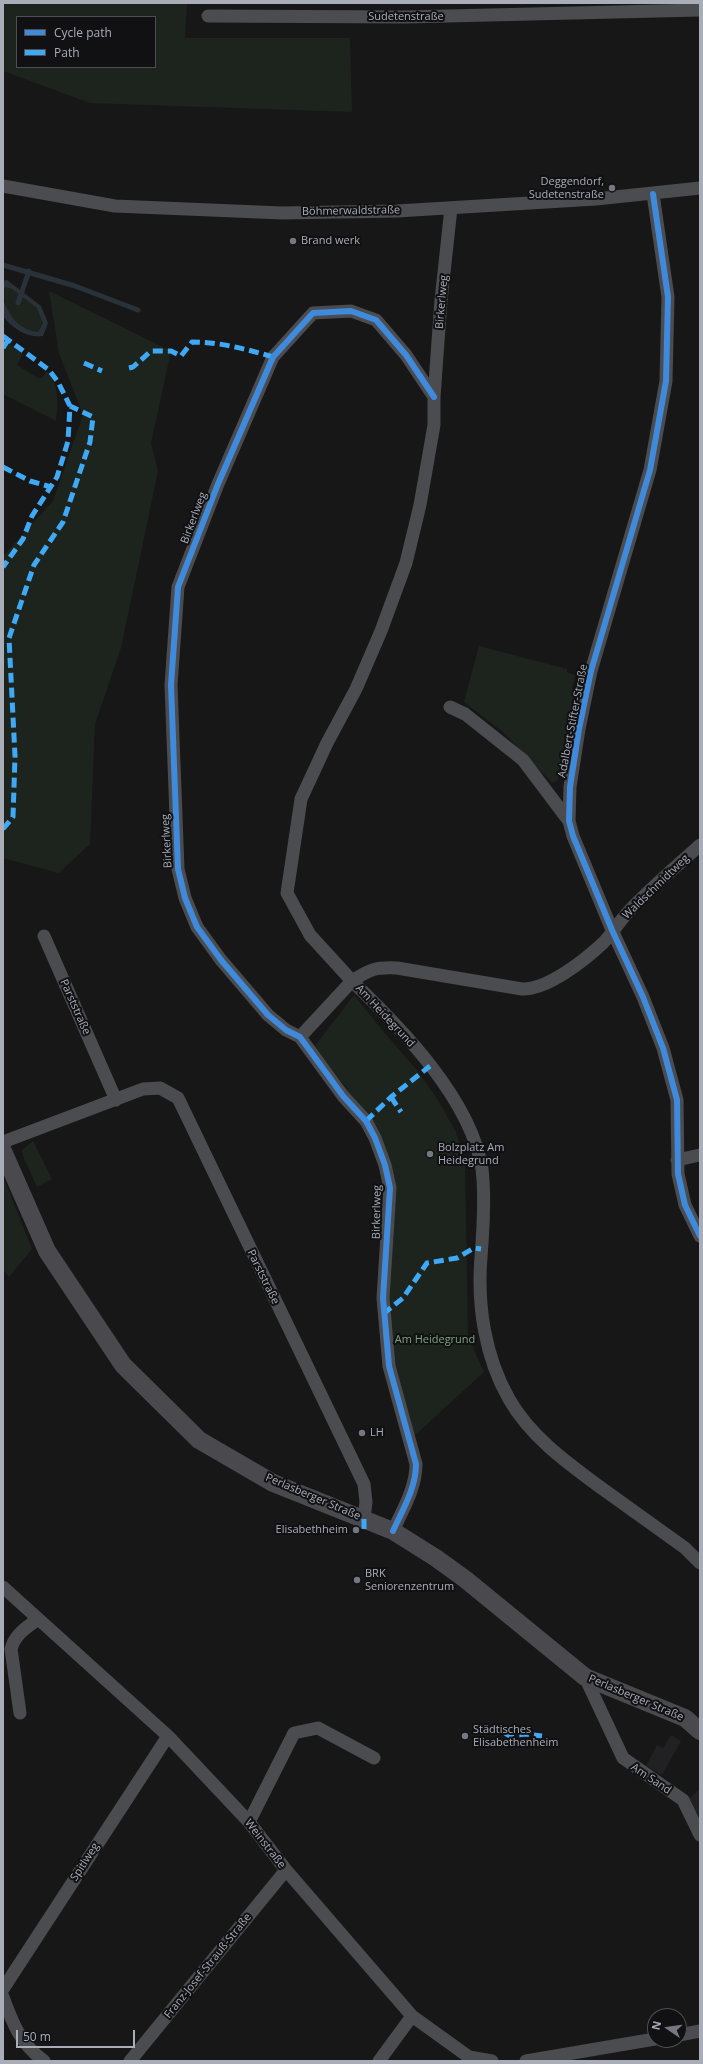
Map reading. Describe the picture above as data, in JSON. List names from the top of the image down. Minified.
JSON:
{"streets":{"street":["Sudetenstraße","Böhmerwaldstraße","Birkerlweg","Adalbert-Stifter-Straße","Waldschmidtweg","Parststraße","Am Heidegrund","Perlasberger Straße","Am Sand","Weinstraße","Spitlweg","Franz-Josef-Strauß-Straße"]},"crossings":[["Böhmerwaldstraße","Birkerlweg"],["Böhmerwaldstraße","Adalbert-Stifter-Straße"],["Birkerlweg","Am Heidegrund"],["Birkerlweg","Perlasberger Straße"],["Adalbert-Stifter-Straße","Waldschmidtweg"],["Adalbert-Stifter-Straße","Am Heidegrund"],["Waldschmidtweg","Am Heidegrund"],["Parststraße","Perlasberger Straße"],["Perlasberger Straße","Am Sand"],["Weinstraße","Spitlweg"],["Weinstraße","Franz-Josef-Strauß-Straße"]],"parks":["Am Heidegrund"],"places":["Deggendorf, Sudetenstraße","Brand werk","Bolzplatz Am Heidegrund","LH","Elisabethheim","BRK Seniorenzentrum","Städtisches Elisabethenheim"],"legend":["Cycle path","Path"],"scale_bar":"50 m","north":"left"}
